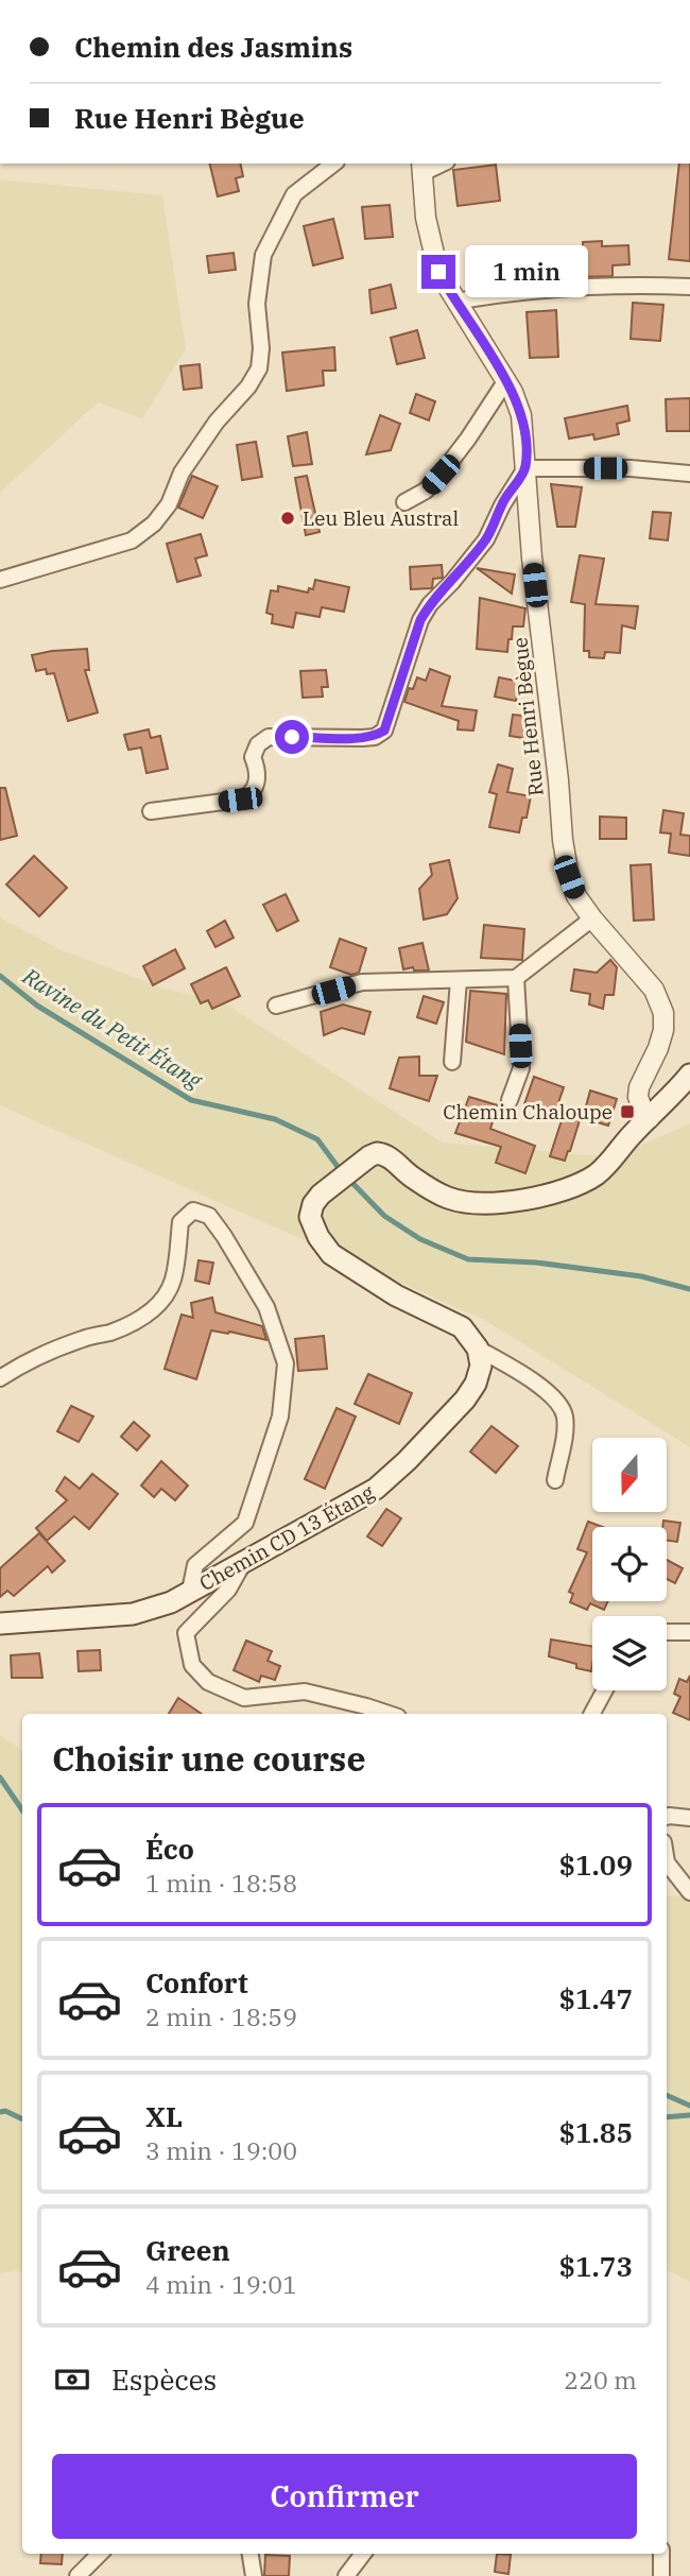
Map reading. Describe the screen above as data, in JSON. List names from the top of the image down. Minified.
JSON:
{"streets":{"main road":["Chemin CD 13 Étang"],"street":["Rue Henri Bègue"]},"water":["Ravine du Petit Étang"],"places":{"other":["Leu Bleu Austral"],"transit":["Chemin Chaloupe"]},"north":"bottom","page":{"banner":["Chemin des Jasmins","Rue Henri Bègue"],"bubble":"1 min","heading":"Choisir une course","list":[{"name":"Éco","note":"1 min · 18:58","value":"$1.09"},{"name":"Confort","note":"2 min · 18:59","value":"$1.47"},{"name":"XL","note":"3 min · 19:00","value":"$1.85"},{"name":"Green","note":"4 min · 19:01","value":"$1.73"}],"pay":["Espèces","220 m"],"buttons":"Confirmer"}}
